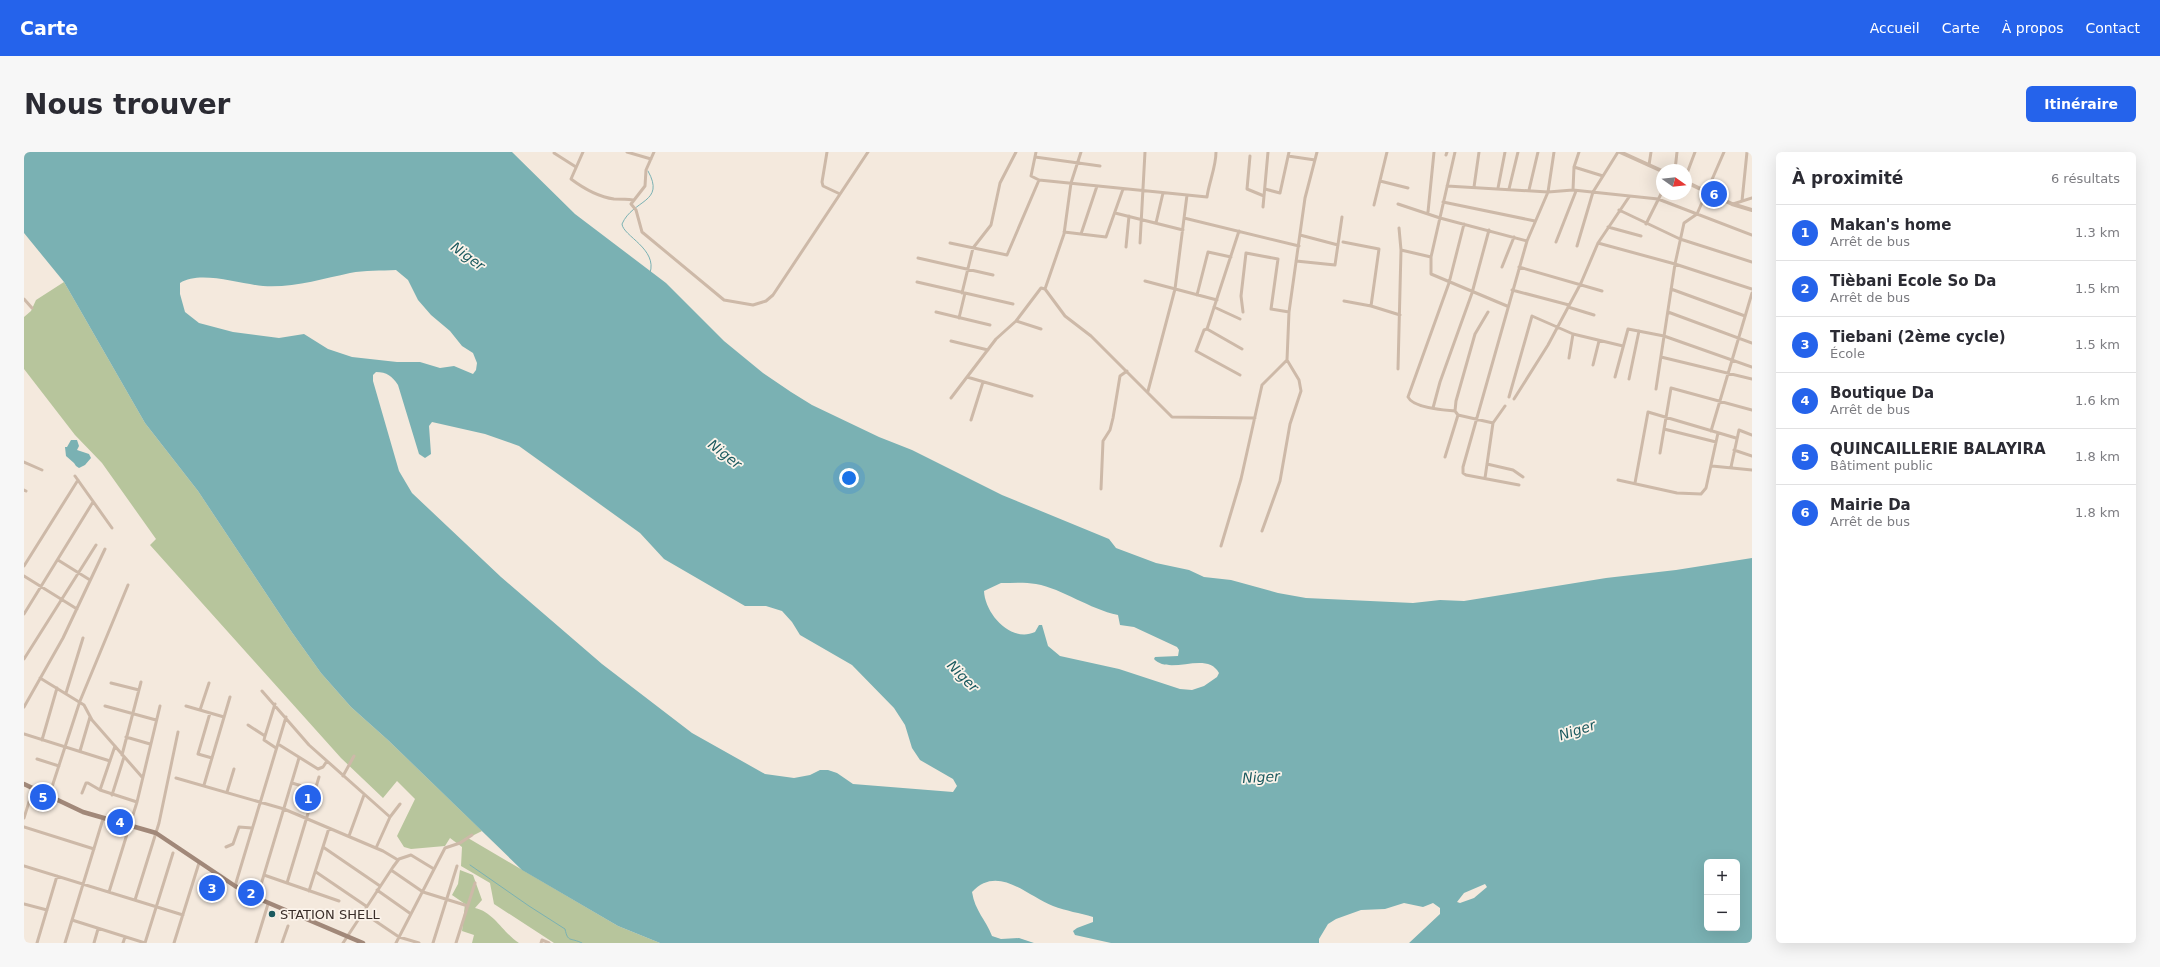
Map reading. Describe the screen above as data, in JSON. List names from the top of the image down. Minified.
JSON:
{"water":["Niger"],"places":["STATION SHELL"],"north":"right","page":{"header":"Carte","nav":["Accueil","Carte","À propos","Contact"],"buttons":"Itinéraire","title":"Nous trouver","heading":["À proximité","6 résultats"],"pins":["6","5","1","4","3","2"],"list":[{"mark":"1","name":"Makan's home","note":"Arrêt de bus","value":"1.3 km"},{"mark":"2","name":"Tièbani Ecole So Da","note":"Arrêt de bus","value":"1.5 km"},{"mark":"3","name":"Tiebani (2ème cycle)","note":"École","value":"1.5 km"},{"mark":"4","name":"Boutique Da","note":"Arrêt de bus","value":"1.6 km"},{"mark":"5","name":"QUINCAILLERIE BALAYIRA","note":"Bâtiment public","value":"1.8 km"},{"mark":"6","name":"Mairie Da","note":"Arrêt de bus","value":"1.8 km"}],"map_buttons":["+","−"]}}
